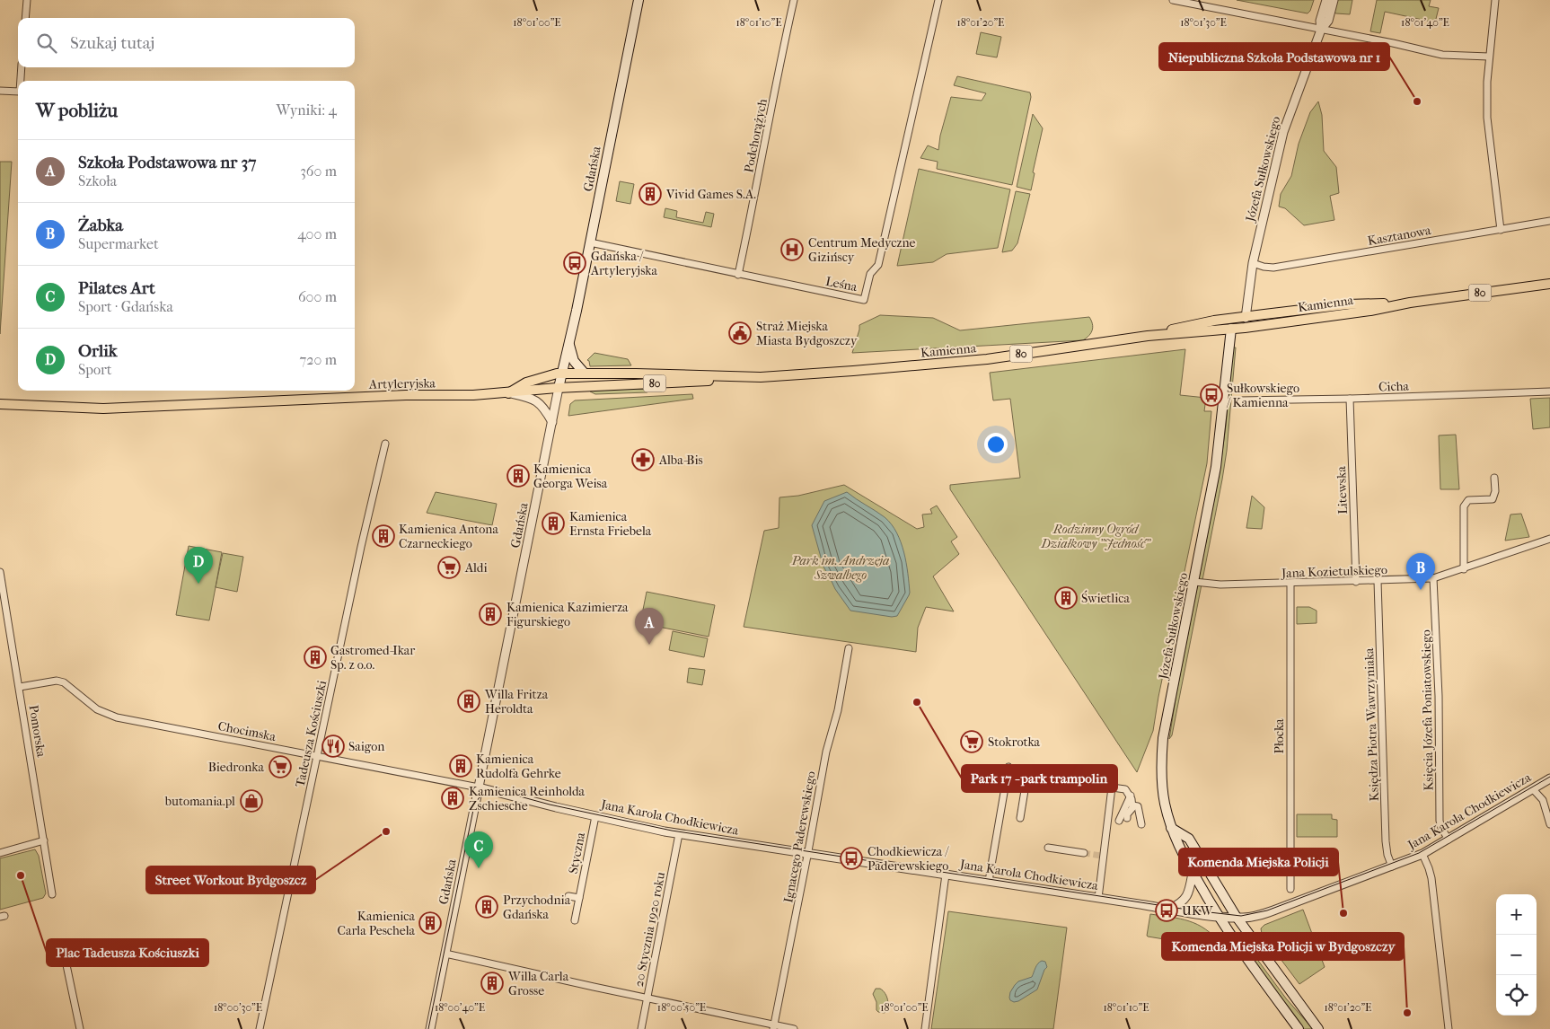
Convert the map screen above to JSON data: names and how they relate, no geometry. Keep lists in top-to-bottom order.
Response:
{
  "streets": {
    "main road": [
      "Gdańska",
      "Józefa Sułkowskiego",
      "80",
      "Kamienna",
      "Artyleryjska"
    ],
    "street": [
      "Podchorążych",
      "Kasztanowa",
      "Leśna",
      "Cicha",
      "Litewska",
      "Jana Kozietulskiego",
      "Księcia Józefa Poniatowskiego",
      "Księdza Piotra Wawrzyniaka",
      "Pomorska",
      "Chocimska",
      "Tadeusza Kościuszki",
      "Płocka",
      "Jana Karola Chodkiewicza",
      "Ignacego Paderewskiego",
      "Styczna",
      "20 Stycznia 1920 roku"
    ]
  },
  "crossings": [
    ["Podchorążych", "Leśna"],
    ["Gdańska", "Leśna"],
    ["Gdańska", "Kamienna"],
    ["Gdańska", "Artyleryjska"],
    ["Gdańska", "Chocimska"],
    ["Gdańska", "Jana Karola Chodkiewicza"],
    ["Józefa Sułkowskiego", "Kasztanowa"],
    ["Józefa Sułkowskiego", "80"],
    ["Józefa Sułkowskiego", "Kamienna"],
    ["Józefa Sułkowskiego", "Jana Kozietulskiego"],
    ["Józefa Sułkowskiego", "Jana Karola Chodkiewicza"],
    ["80", "Kamienna"],
    ["Kamienna", "Artyleryjska"],
    ["Cicha", "Litewska"],
    ["Litewska", "Jana Kozietulskiego"],
    ["Jana Kozietulskiego", "Księcia Józefa Poniatowskiego"],
    ["Jana Kozietulskiego", "Księdza Piotra Wawrzyniaka"],
    ["Jana Kozietulskiego", "Płocka"],
    ["Księcia Józefa Poniatowskiego", "Jana Karola Chodkiewicza"],
    ["Księdza Piotra Wawrzyniaka", "Jana Karola Chodkiewicza"],
    ["Pomorska", "Chocimska"],
    ["Chocimska", "Tadeusza Kościuszki"],
    ["Chocimska", "Jana Karola Chodkiewicza"],
    ["Jana Karola Chodkiewicza", "Ignacego Paderewskiego"],
    ["Jana Karola Chodkiewicza", "Styczna"],
    ["Jana Karola Chodkiewicza", "20 Stycznia 1920 roku"]
  ],
  "parks": ["Rodzinny Ogród Działkowy \"Jedność\"", "Park im. Andrzeja Szwalbego"],
  "places": {
    "other": [
      "Niepubliczna Szkoła Podstawowa nr 1",
      "Park 17 - park trampolin",
      "Street Workout Bydgoszcz",
      "Plac Tadeusza Kościuszki",
      "Komenda Miejska Policji",
      "Komenda Miejska Policji w Bydgoszczy"
    ],
    "building": [
      "Vivid Games S.A.",
      "Kamienica Georga Weisa",
      "Kamienica Ernsta Friebela",
      "Kamienica Antona Czarneckiego",
      "Świetlica",
      "Kamienica Kazimierza Figurskiego",
      "Gastromed-Ikar Sp. z o.o.",
      "Willa Fritza Heroldta",
      "Kamienica Rudolfa Gehrke",
      "Kamienica Reinholda Zschiesche",
      "Przychodnia Gdańska",
      "Kamienica Carla Peschela",
      "Willa Carla Grosse"
    ],
    "hospital": ["Centrum Medyczne Gizińscy"],
    "bus stop": [
      "Gdańska / Artyleryjska",
      "Sułkowskiego / Kamienna",
      "Chodkiewicza / Paderewskiego",
      "UKW"
    ],
    "public building": ["Straż Miejska Miasta Bydgoszczy"],
    "pharmacy": ["Alba-Bis"],
    "supermarket": ["Aldi", "Stokrotka", "Biedronka"],
    "restaurant": ["Saigon"],
    "shop": ["butomania.pl"]
  },
  "page": {
    "search": "Szukaj tutaj",
    "heading": ["W pobliżu", "Wyniki: 4"],
    "list": [
      {
        "mark": "A",
        "name": "Szkoła Podstawowa nr 37",
        "note": "Szkoła",
        "value": "360 m"
      },
      {
        "mark": "B",
        "name": "Żabka",
        "note": "Supermarket",
        "value": "400 m"
      },
      {
        "mark": "C",
        "name": "Pilates Art",
        "note": "Sport · Gdańska",
        "value": "600 m"
      },
      {
        "mark": "D",
        "name": "Orlik",
        "note": "Sport",
        "value": "720 m"
      }
    ],
    "pins": [
      "D",
      "B",
      "A",
      "C"
    ],
    "map_buttons": ["+", "−"]
  },
  "coordinates": [
    "18°01'20\"E",
    "18°01'00\"E",
    "18°01'10\"E",
    "18°01'30\"E",
    "18°01'40\"E",
    "18°00'30\"E",
    "18°00'40\"E",
    "18°00'50\"E"
  ]
}
